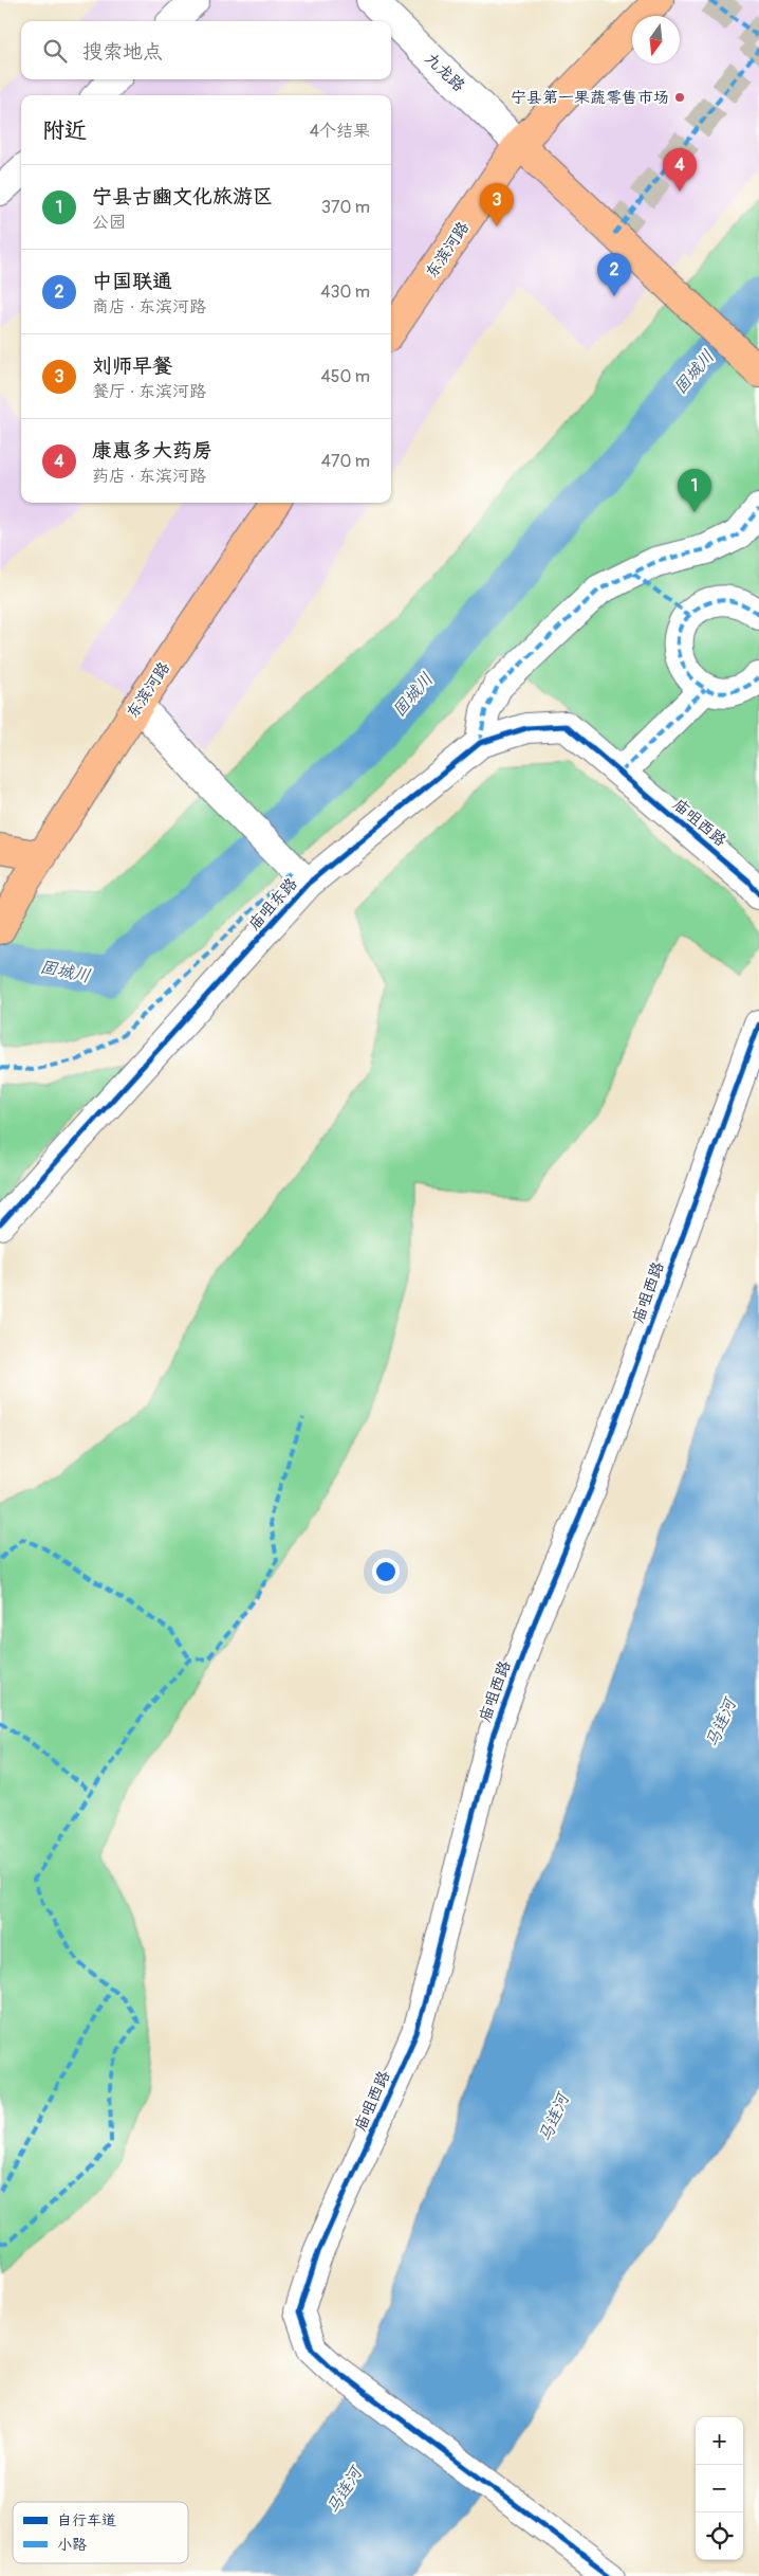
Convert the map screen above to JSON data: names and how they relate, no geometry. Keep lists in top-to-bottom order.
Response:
{
  "streets": {
    "main road": ["东滨河路"],
    "street": ["九龙路", "庙咀西路", "庙咀东路"]
  },
  "crossings": [
    ["九龙路", "东滨河路"],
    ["庙咀西路", "庙咀东路"]
  ],
  "water": ["固城川", "马连河"],
  "places": ["宁县第一果蔬零售市场"],
  "legend": ["自行车道", "小路"],
  "north": "bottom",
  "page": {
    "search": "搜索地点",
    "heading": ["附近", "4个结果"],
    "pins": [
      "4",
      "3",
      "2",
      "1"
    ],
    "list": [
      {
        "mark": "1",
        "name": "宁县古豳文化旅游区",
        "note": "公园",
        "value": "370 m"
      },
      {
        "mark": "2",
        "name": "中国联通",
        "note": "商店 · 东滨河路",
        "value": "430 m"
      },
      {
        "mark": "3",
        "name": "刘师早餐",
        "note": "餐厅 · 东滨河路",
        "value": "450 m"
      },
      {
        "mark": "4",
        "name": "康惠多大药房",
        "note": "药店 · 东滨河路",
        "value": "470 m"
      }
    ],
    "map_buttons": ["+", "−"]
  }
}
